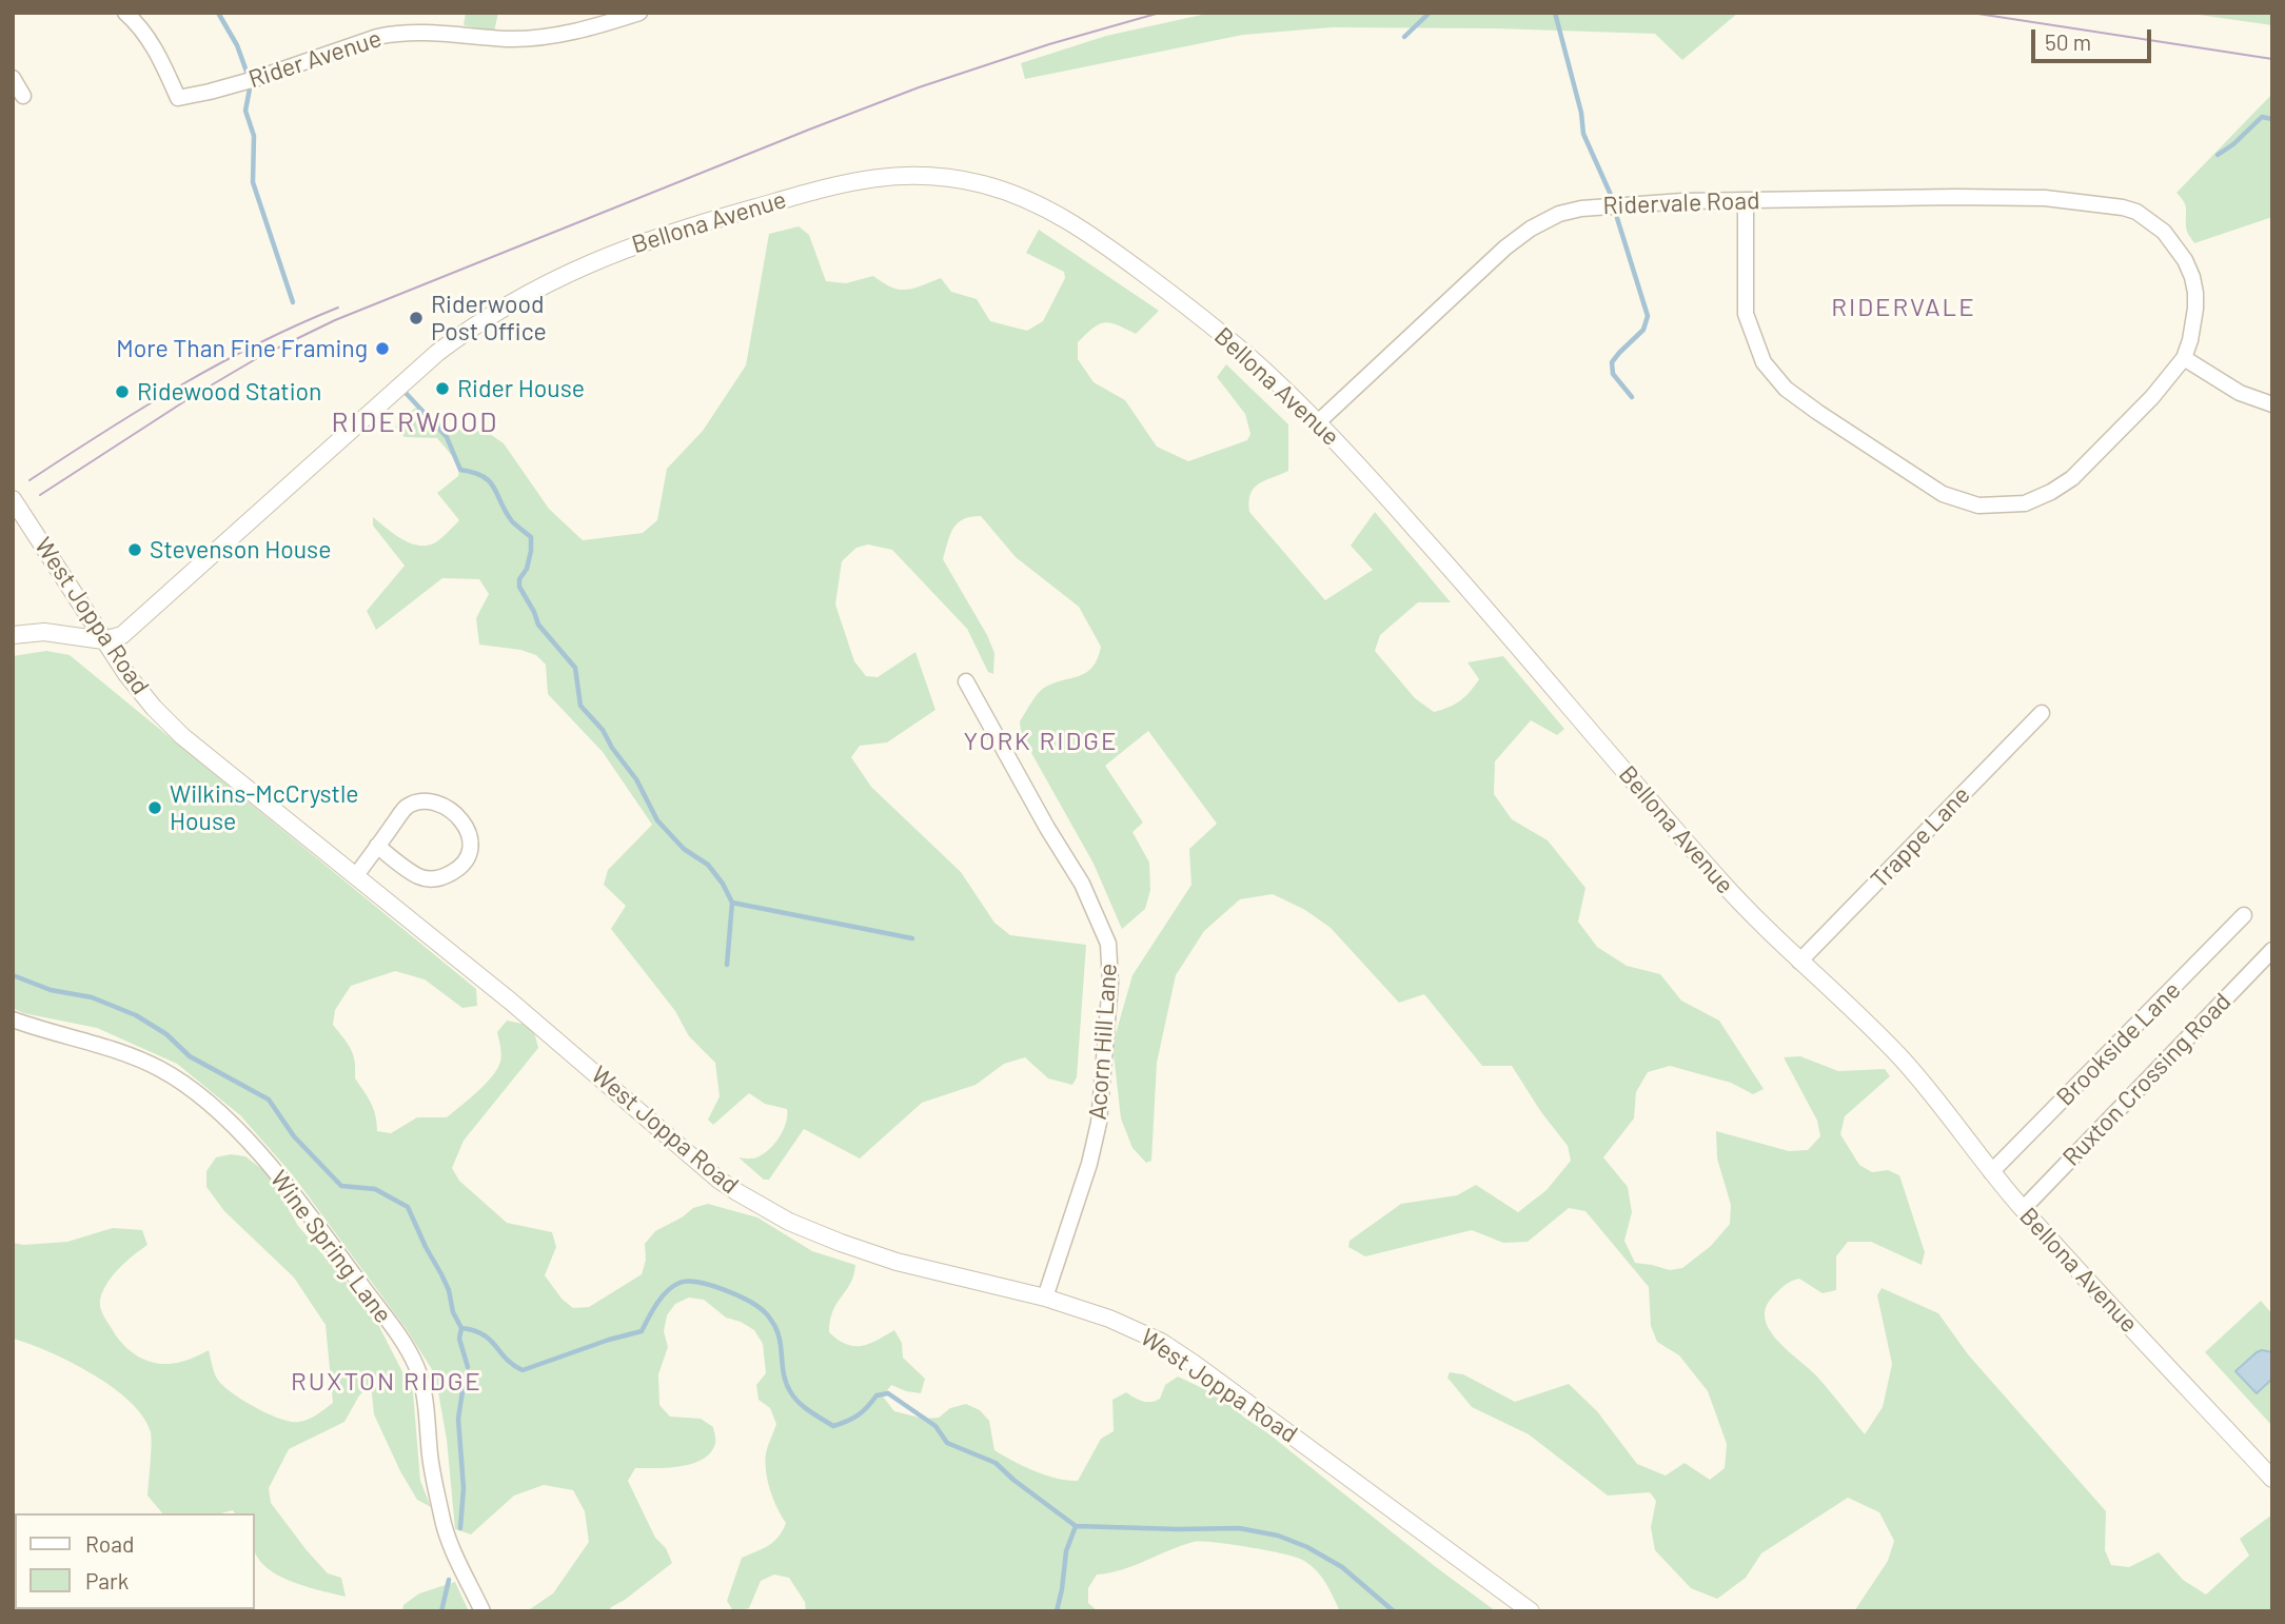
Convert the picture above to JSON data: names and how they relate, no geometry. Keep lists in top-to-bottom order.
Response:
{
  "streets": {
    "street": [
      "Rider Avenue",
      "Ridervale Road",
      "Bellona Avenue",
      "West Joppa Road",
      "Trappe Lane",
      "Acorn Hill Lane",
      "Brookside Lane",
      "Ruxton Crossing Road",
      "Wine Spring Lane"
    ]
  },
  "crossings": [
    ["Ridervale Road", "Bellona Avenue"],
    ["Bellona Avenue", "West Joppa Road"],
    ["Bellona Avenue", "Trappe Lane"],
    ["Bellona Avenue", "Brookside Lane"],
    ["Bellona Avenue", "Ruxton Crossing Road"],
    ["West Joppa Road", "Acorn Hill Lane"]
  ],
  "districts": [
    "RIDERVALE",
    "RIDERWOOD",
    "YORK RIDGE",
    "RUXTON RIDGE"
  ],
  "places": [
    "Riderwood Post Office",
    "More Than Fine Framing",
    "Rider House",
    "Ridewood Station",
    "Stevenson House",
    "Wilkins-McCrystle House"
  ],
  "legend": ["Road", "Park"],
  "scale_bar": "50 m"
}
